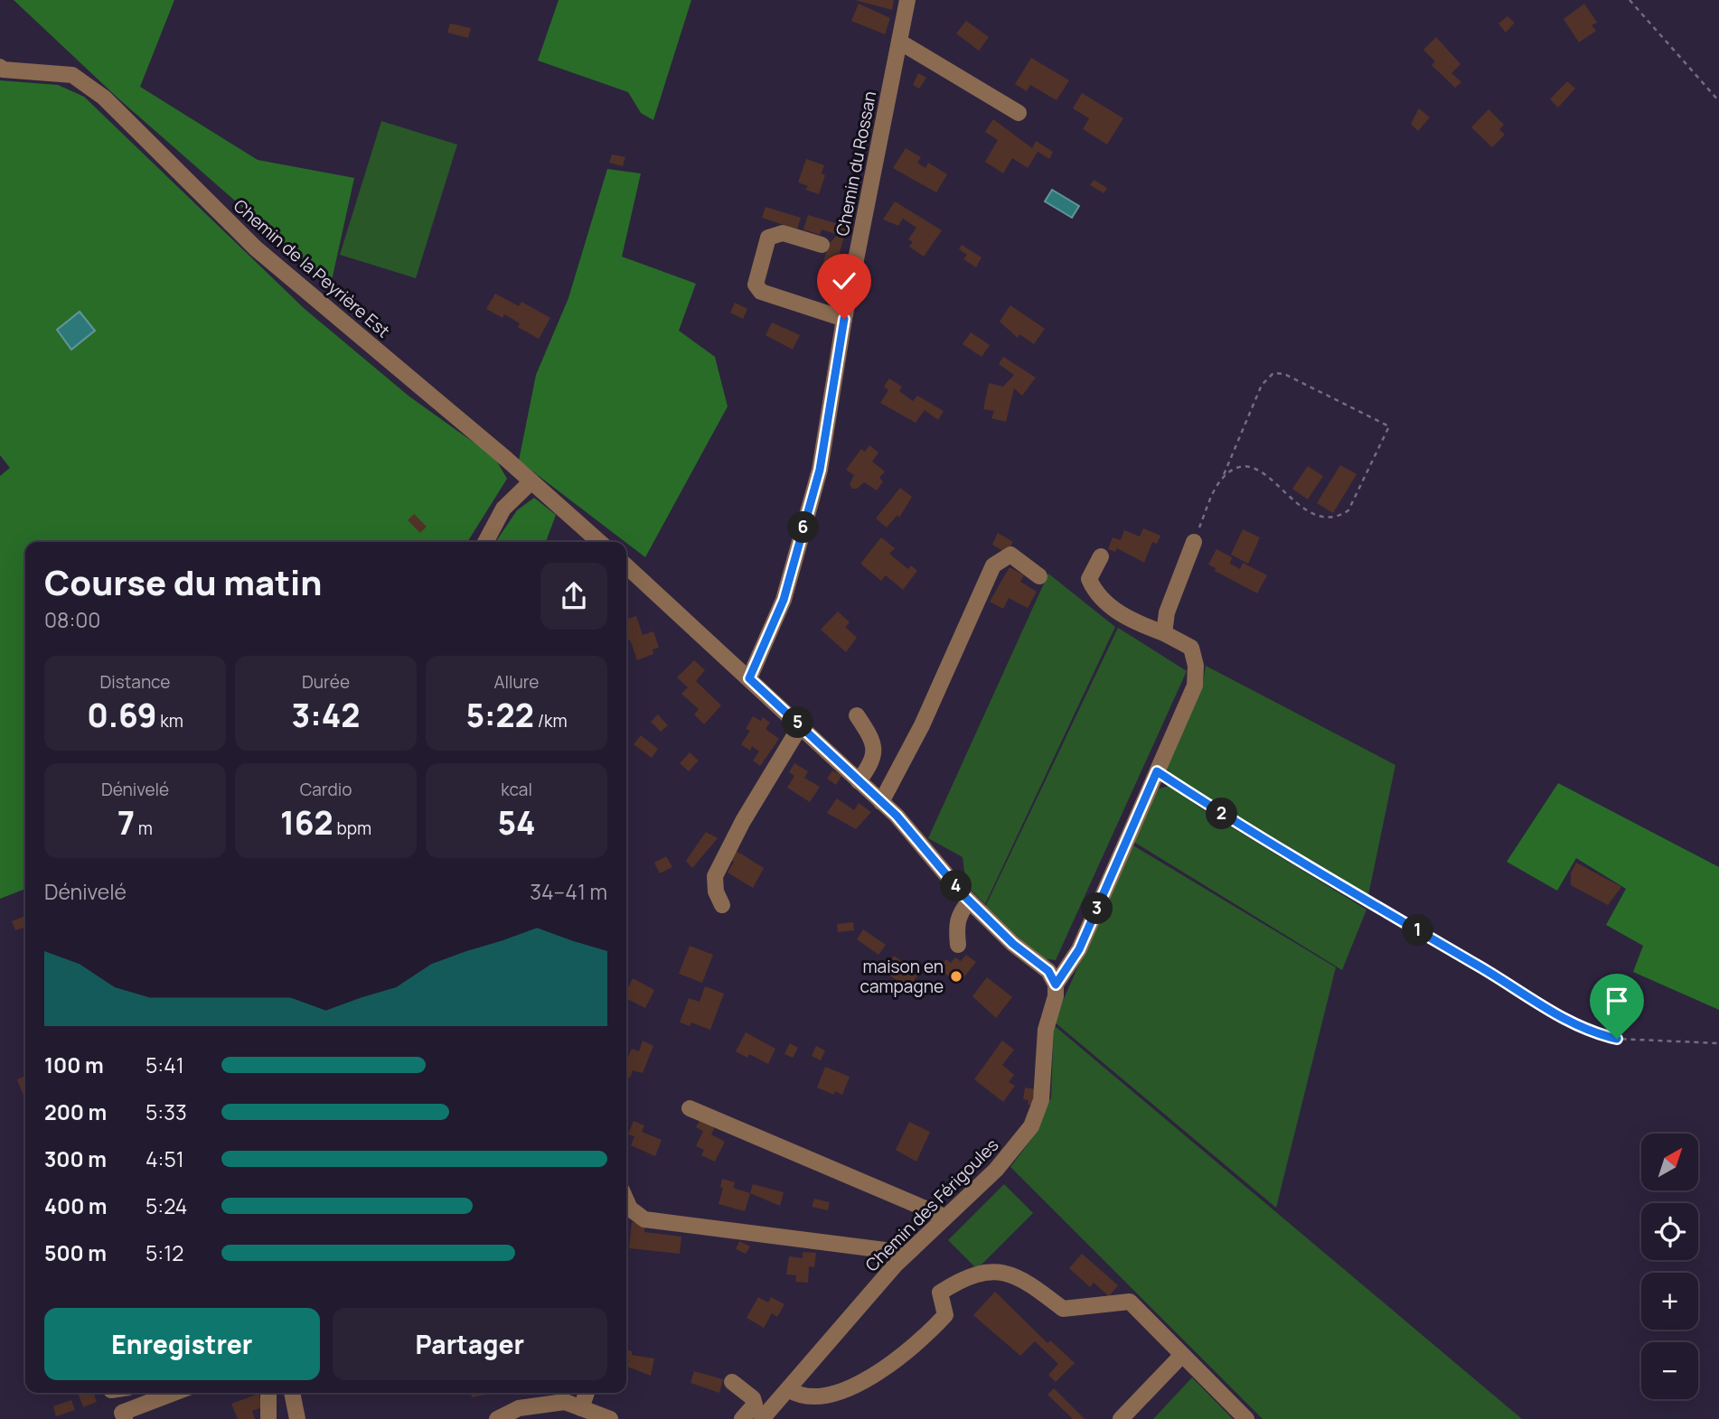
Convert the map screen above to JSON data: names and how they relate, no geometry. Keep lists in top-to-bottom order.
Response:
{
  "streets": {
    "street": ["Chemin du Rossan", "Chemin de la Peyrière Est", "Chemin des Férigoules"]
  },
  "places": ["maison en campagne"],
  "north": "top right",
  "page": {
    "pins": [
      "6",
      "5",
      "2",
      "4",
      "3",
      "1"
    ],
    "heading": ["Course du matin", "08:00"],
    "stats": [
      ["Distance", "0.69 km"],
      ["Durée", "3:42"],
      ["Allure", "5:22 /km"],
      ["Dénivelé", "7 m"],
      ["Cardio", "162 bpm"],
      ["kcal", "54"]
    ],
    "chart": ["Dénivelé", "34–41 m"],
    "list": [
      {
        "name": "100 m",
        "note": "5:41"
      },
      {
        "name": "200 m",
        "note": "5:33"
      },
      {
        "name": "300 m",
        "note": "4:51"
      },
      {
        "name": "400 m",
        "note": "5:24"
      },
      {
        "name": "500 m",
        "note": "5:12"
      }
    ],
    "map_buttons": ["+", "−"],
    "buttons": ["Enregistrer", "Partager"]
  }
}
